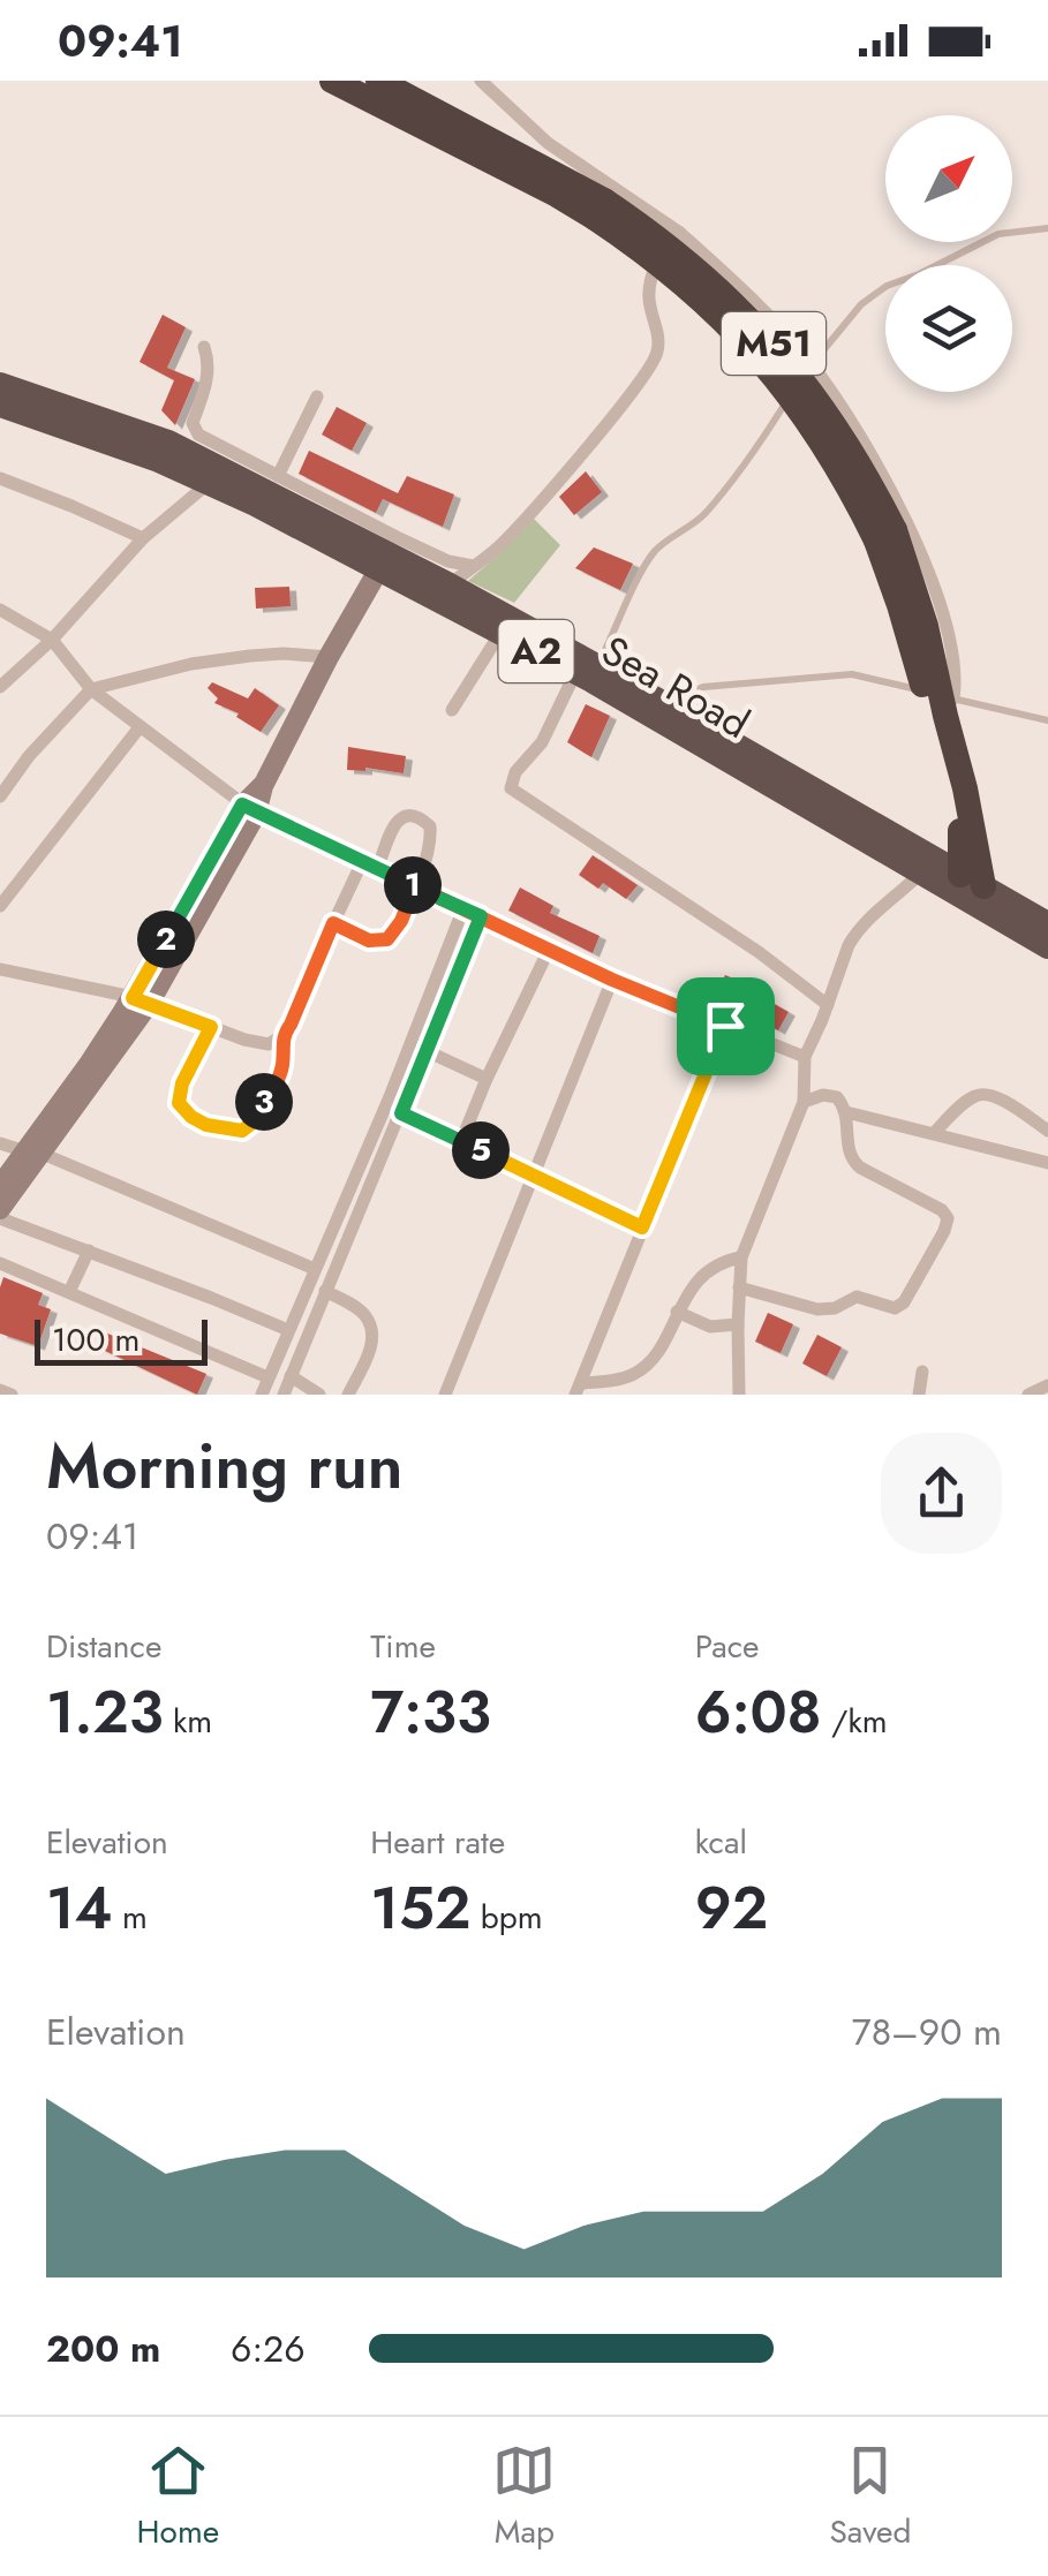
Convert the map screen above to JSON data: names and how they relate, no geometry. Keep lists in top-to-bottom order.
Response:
{
  "streets": {
    "highway": ["M51", "A2", "Sea Road"]
  },
  "crossings": [
    ["M51", "Sea Road"]
  ],
  "scale_bar": "100 m",
  "north": "top right",
  "page": {
    "status": "09:41",
    "pins": [
      "1",
      "2",
      "3",
      "5"
    ],
    "scale": "100 m",
    "heading": ["Morning run", "09:41"],
    "stats": [
      ["Distance", "1.23 km"],
      ["Time", "7:33"],
      ["Pace", "6:08 /km"],
      ["Elevation", "14 m"],
      ["Heart rate", "152 bpm"],
      ["kcal", "92"]
    ],
    "chart": ["Elevation", "78–90 m"],
    "list": [
      {
        "name": "200 m",
        "note": "6:26"
      }
    ],
    "tabs": ["Home", "Map", "Saved"]
  }
}
